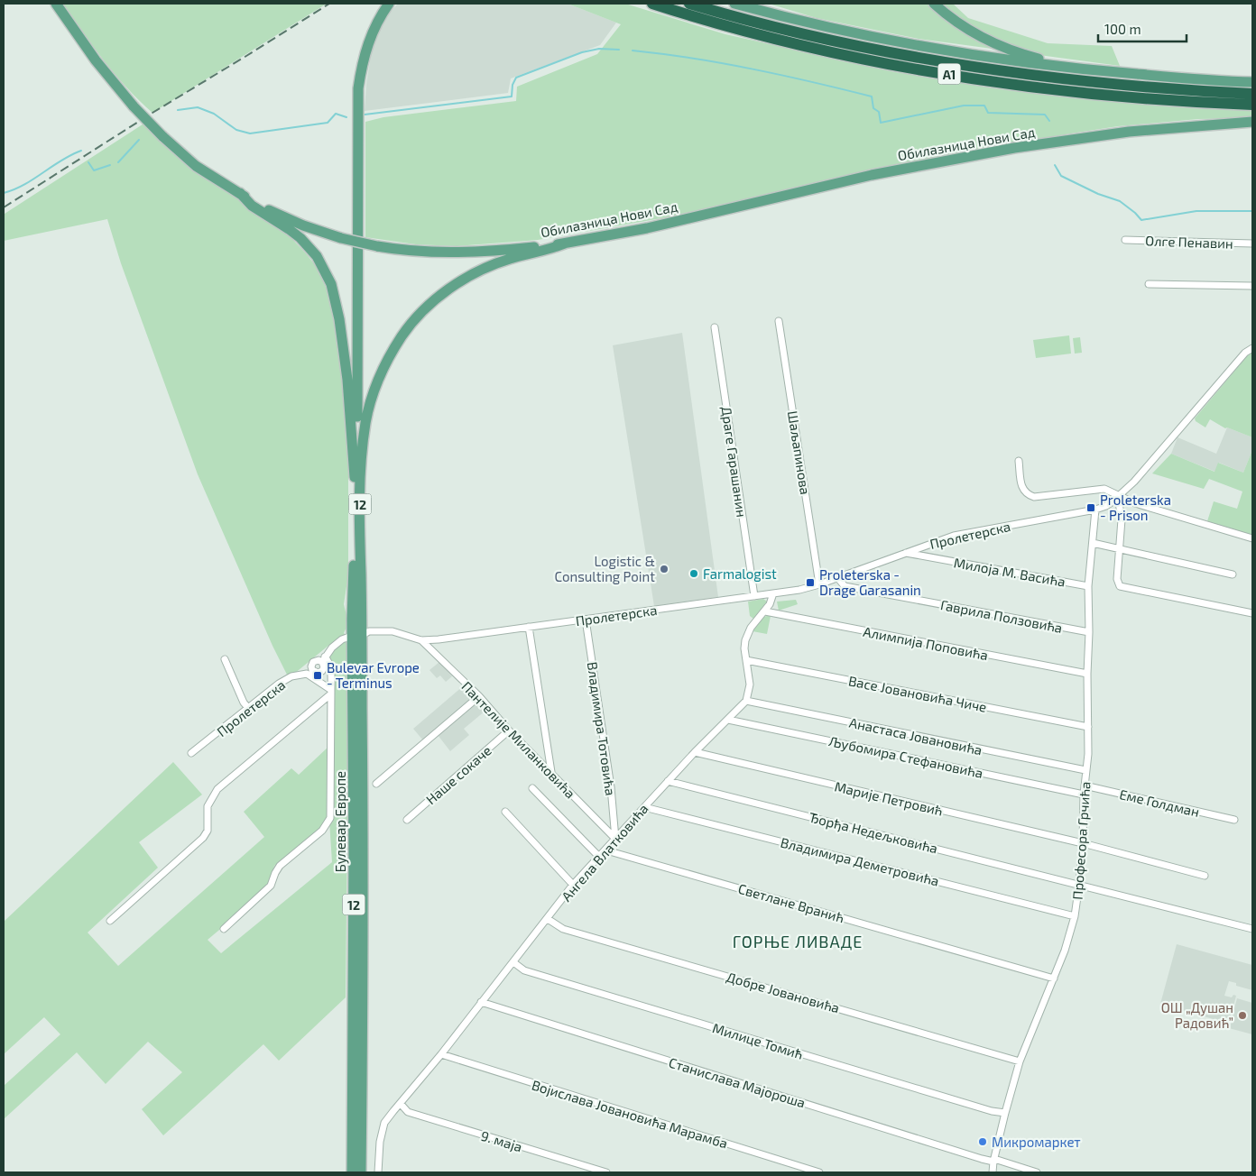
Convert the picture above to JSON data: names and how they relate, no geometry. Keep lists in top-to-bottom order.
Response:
{
  "streets": {
    "highway": ["A1"],
    "main road": ["Обилазница Нови Сад", "12", "Булевар Европе"],
    "street": [
      "Олге Пенавин",
      "Шаљапинова",
      "Драге Гарашанин",
      "Пролетерска",
      "Милоја М. Васића",
      "Гаврила Ползовића",
      "Алимпија Поповића",
      "Васе Јовановића Чиче",
      "Владимира Тотовића",
      "Анастаса Јовановића",
      "Пантелије Миланковића",
      "Љубомира Стефановића",
      "Наше сокаче",
      "Марије Петровић",
      "Еме Голдман",
      "Ђорђа Недељковића",
      "Професора Грчића",
      "Ангела Влатковића",
      "Владимира Деметровића",
      "Светлане Вранић",
      "Добре Јовановића",
      "Милице Томић",
      "Станислава Мајороша",
      "Војислава Јовановића Марамба",
      "9. маја"
    ]
  },
  "crossings": [
    ["Шаљапинова", "Пролетерска"],
    ["Драге Гарашанин", "Пролетерска"],
    ["Пролетерска", "Милоја М. Васића"],
    ["Пролетерска", "Гаврила Ползовића"],
    ["Пролетерска", "Владимира Тотовића"],
    ["Пролетерска", "Пантелије Миланковића"],
    ["Пролетерска", "Булевар Европе"],
    ["Пролетерска", "Професора Грчића"],
    ["Милоја М. Васића", "Професора Грчића"],
    ["Гаврила Ползовића", "Професора Грчића"],
    ["Алимпија Поповића", "Професора Грчића"],
    ["Васе Јовановића Чиче", "Професора Грчића"],
    ["Владимира Тотовића", "Пантелије Миланковића"],
    ["Владимира Тотовића", "Ангела Влатковића"],
    ["Анастаса Јовановића", "Професора Грчића"],
    ["Анастаса Јовановића", "Ангела Влатковића"],
    ["Пантелије Миланковића", "Наше сокаче"],
    ["Пантелије Миланковића", "Ангела Влатковића"],
    ["Љубомира Стефановића", "Професора Грчића"],
    ["Љубомира Стефановића", "Ангела Влатковића"],
    ["Марије Петровић", "Професора Грчића"],
    ["Марије Петровић", "Ангела Влатковића"],
    ["Еме Голдман", "Професора Грчића"],
    ["Ђорђа Недељковића", "Професора Грчића"],
    ["Ђорђа Недељковића", "Ангела Влатковића"],
    ["Професора Грчића", "Владимира Деметровића"],
    ["Професора Грчића", "Светлане Вранић"],
    ["Професора Грчића", "Добре Јовановића"],
    ["Професора Грчића", "Милице Томић"],
    ["Професора Грчића", "Станислава Мајороша"],
    ["Ангела Влатковића", "Владимира Деметровића"],
    ["Ангела Влатковића", "Светлане Вранић"],
    ["Ангела Влатковића", "Добре Јовановића"],
    ["Ангела Влатковића", "Милице Томић"],
    ["Ангела Влатковића", "Станислава Мајороша"],
    ["Ангела Влатковића", "Војислава Јовановића Марамба"],
    ["Ангела Влатковића", "9. маја"]
  ],
  "districts": ["ГОРЊЕ ЛИВАДЕ"],
  "places": {
    "transit": ["Proleterska - Prison", "Proleterska - Drage Garasanin", "Bulevar Evrope - Terminus"],
    "other": [
      "Logistic & Consulting Point",
      "Farmalogist",
      "ОШ „Душан Радовић”",
      "Микромаркет"
    ]
  },
  "scale_bar": "100 m"
}
